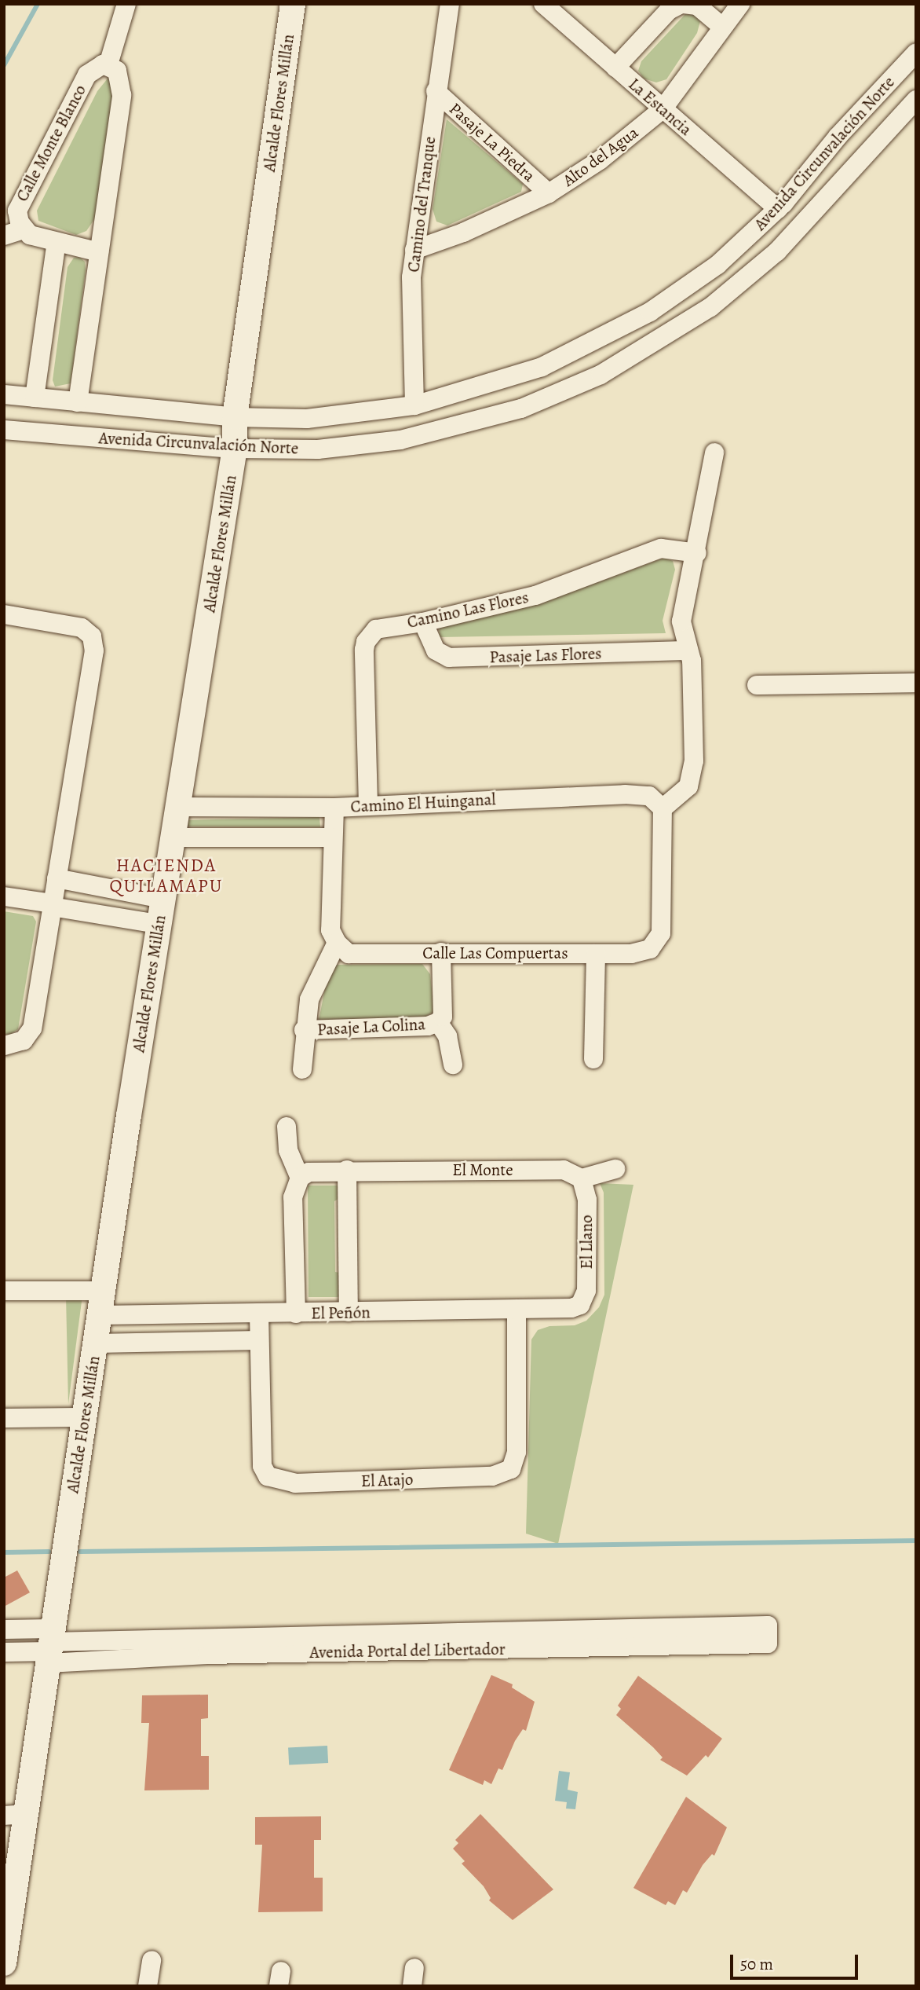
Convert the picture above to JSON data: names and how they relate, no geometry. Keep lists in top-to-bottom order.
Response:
{
  "streets": {
    "street": [
      "Alcalde Flores Millán",
      "La Estancia",
      "Pasaje La Piedra",
      "Calle Monte Blanco",
      "Avenida Circunvalación Norte",
      "Alto del Agua",
      "Camino del Tranque",
      "Camino Las Flores",
      "Pasaje Las Flores",
      "Camino El Huinganal",
      "Calle Las Compuertas",
      "Pasaje La Colina",
      "El Monte",
      "El Llano",
      "El Peñón",
      "El Atajo",
      "Avenida Portal del Libertador"
    ]
  },
  "crossings": [
    ["Alcalde Flores Millán", "Avenida Circunvalación Norte"],
    ["Alcalde Flores Millán", "Camino El Huinganal"],
    ["Alcalde Flores Millán", "El Peñón"],
    ["Alcalde Flores Millán", "Avenida Portal del Libertador"],
    ["La Estancia", "Avenida Circunvalación Norte"],
    ["La Estancia", "Alto del Agua"],
    ["Pasaje La Piedra", "Alto del Agua"],
    ["Pasaje La Piedra", "Camino del Tranque"],
    ["Avenida Circunvalación Norte", "Camino del Tranque"],
    ["Alto del Agua", "Camino del Tranque"],
    ["Camino Las Flores", "Pasaje Las Flores"],
    ["Camino Las Flores", "Camino El Huinganal"],
    ["Camino El Huinganal", "Calle Las Compuertas"],
    ["Calle Las Compuertas", "Pasaje La Colina"],
    ["El Monte", "El Llano"],
    ["El Llano", "El Peñón"],
    ["El Peñón", "El Atajo"]
  ],
  "districts": ["HACIENDA QUILAMAPU"],
  "scale_bar": "50 m"
}
